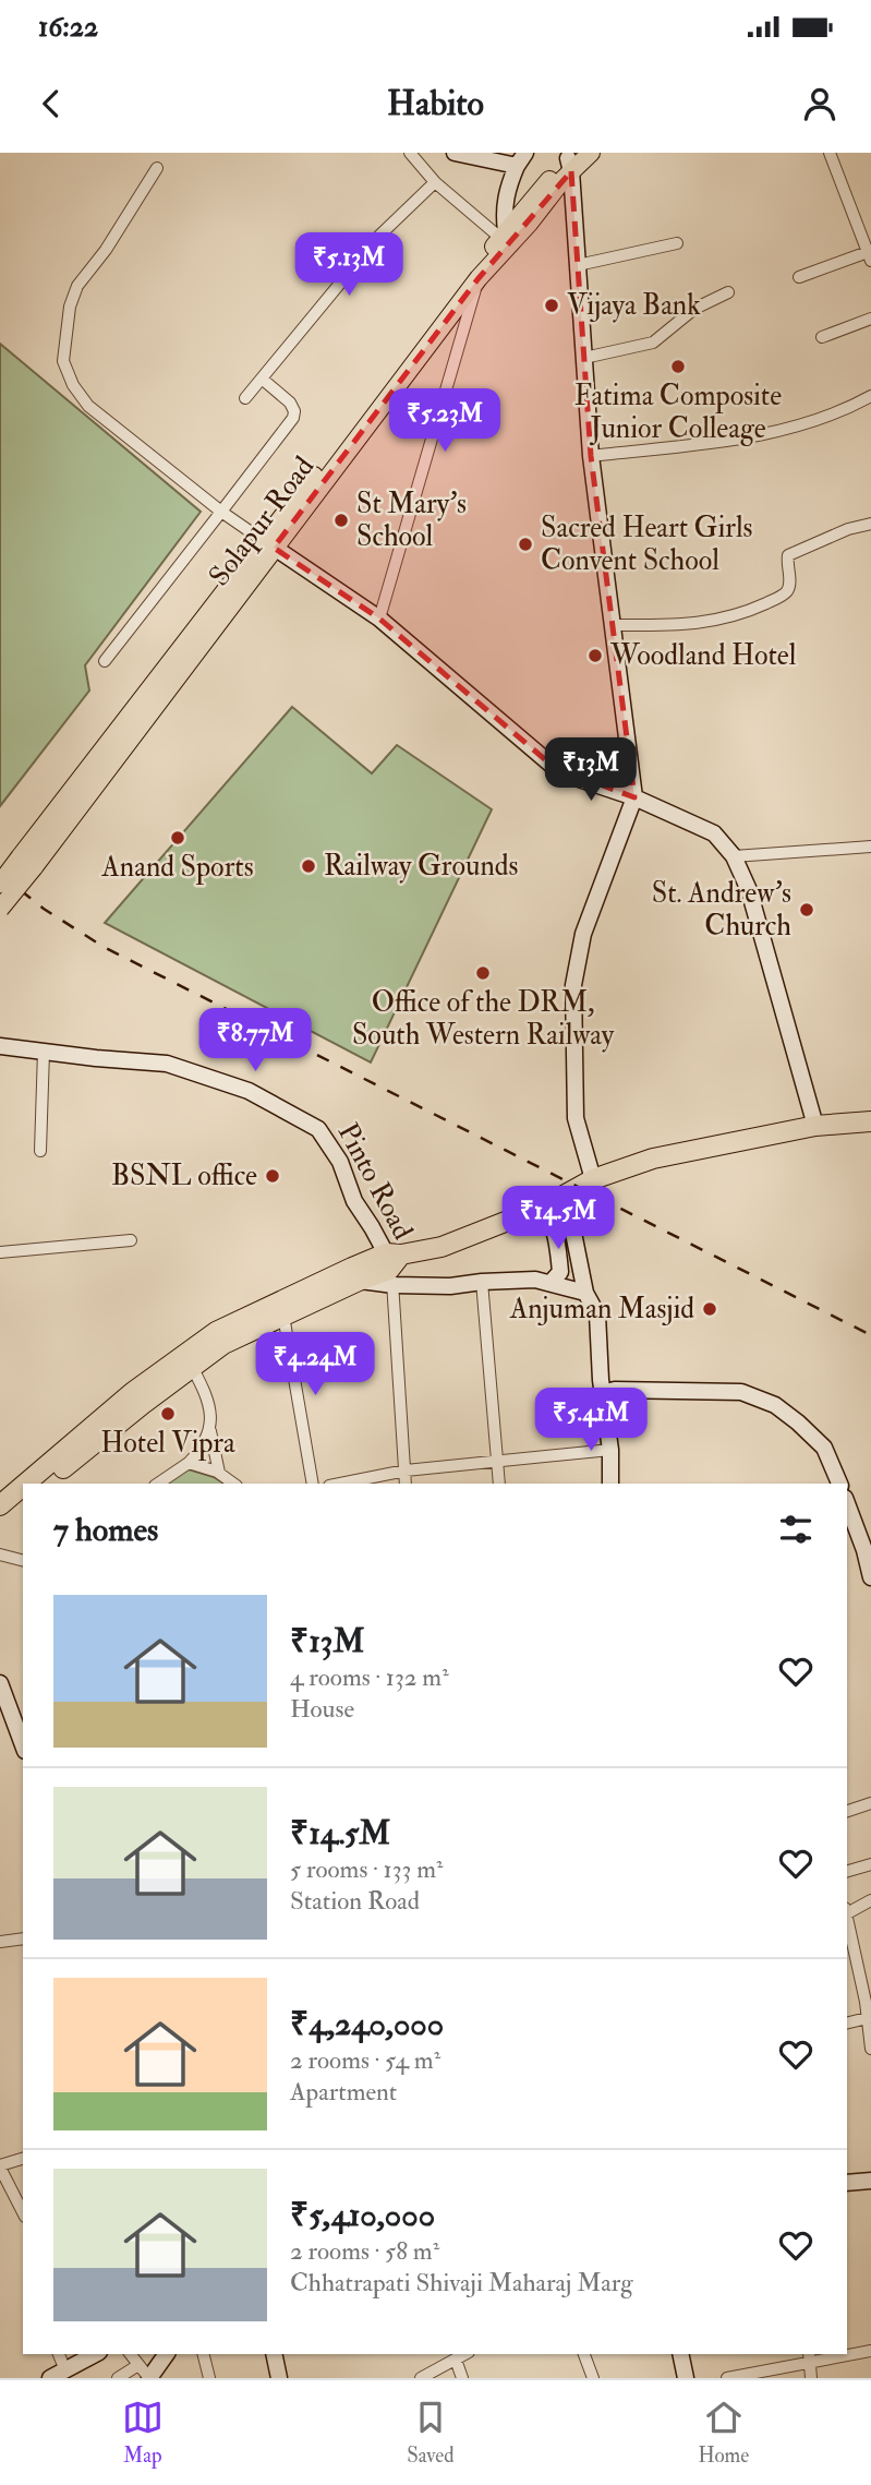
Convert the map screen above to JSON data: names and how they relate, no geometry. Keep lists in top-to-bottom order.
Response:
{
  "streets": {
    "main road": ["Solapur Road"],
    "street": ["Pinto Road"]
  },
  "places": [
    "Vijaya Bank",
    "Fatima Composite Junior Colleage",
    "St Mary's School",
    "Sacred Heart Girls Convent School",
    "Woodland Hotel",
    "Anand Sports",
    "Railway Grounds",
    "St. Andrew's Church",
    "Office of the DRM, South Western Railway",
    "BSNL office",
    "Anjuman Masjid",
    "Hotel Vipra"
  ],
  "page": {
    "status": "16:22",
    "header": "Habito",
    "price": [
      "₹5.13M",
      "₹5.23M",
      "₹13M",
      "₹8.77M",
      "₹14.5M",
      "₹4.24M",
      "₹5.41M"
    ],
    "heading": "7 homes",
    "list": [
      {
        "name": "₹13M",
        "note": "4 rooms · 132 m² · House"
      },
      {
        "name": "₹14.5M",
        "note": "5 rooms · 133 m² · Station Road"
      },
      {
        "name": "₹4,240,000",
        "note": "2 rooms · 54 m² · Apartment"
      },
      {
        "name": "₹5,410,000",
        "note": "2 rooms · 58 m² · Chhatrapati Shivaji Maharaj Marg"
      }
    ],
    "tabs": ["Map", "Saved", "Home"]
  }
}
